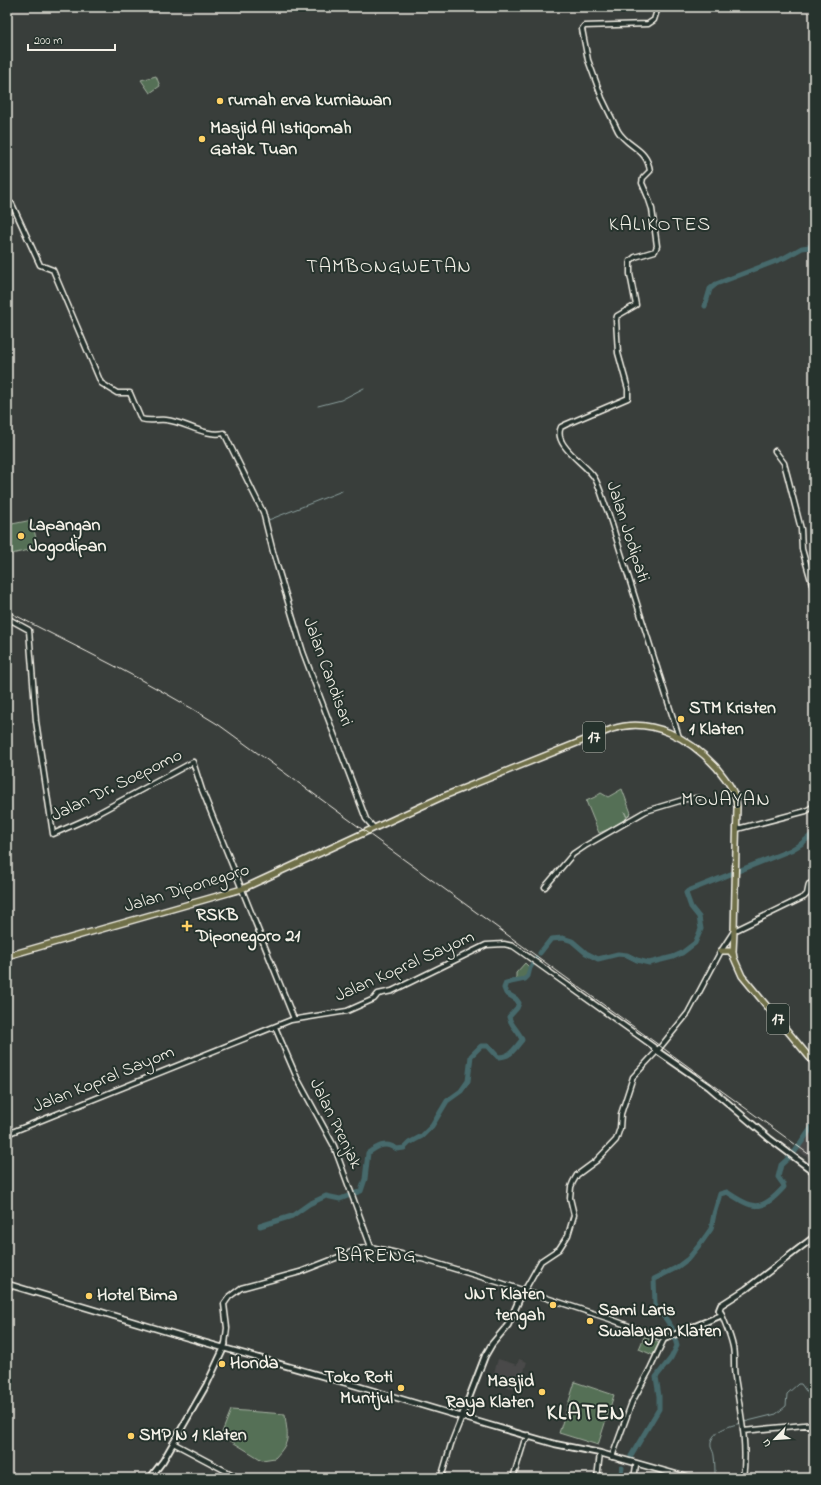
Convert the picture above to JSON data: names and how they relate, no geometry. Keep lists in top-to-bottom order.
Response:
{
  "streets": {
    "highway": ["17", "Jalan Diponegoro"],
    "street": [
      "Jalan Jodipati",
      "Jalan Candisari",
      "Jalan Dr. Soepomo",
      "Jalan Kopral Sayom",
      "Jalan Prenjak"
    ]
  },
  "crossings": [
    ["Jalan Jodipati", "17"],
    ["Jalan Candisari", "17"],
    ["Jalan Candisari", "Jalan Diponegoro"],
    ["17", "Jalan Diponegoro"],
    ["Jalan Dr. Soepomo", "Jalan Diponegoro"],
    ["Jalan Kopral Sayom", "Jalan Prenjak"]
  ],
  "districts": [
    "KALIKOTES",
    "TAMBONGWETAN",
    "MOJAYAN",
    "BARENG",
    "KLATEN"
  ],
  "places": {
    "other": [
      "rumah erva kurniawan",
      "Masjid Al Istiqomah Gatak Tuan",
      "Lapangan Jogodipan",
      "STM Kristen 1 Klaten",
      "Hotel Bima",
      "JNT Klaten tengah",
      "Sami Laris Swalayan Klaten",
      "Honda",
      "Toko Roti Muntjul",
      "Masjid Raya Klaten",
      "SMP N 1 Klaten"
    ],
    "health": ["RSKB Diponegoro 21"]
  },
  "scale_bar": "200 m",
  "north": "bottom left"
}
